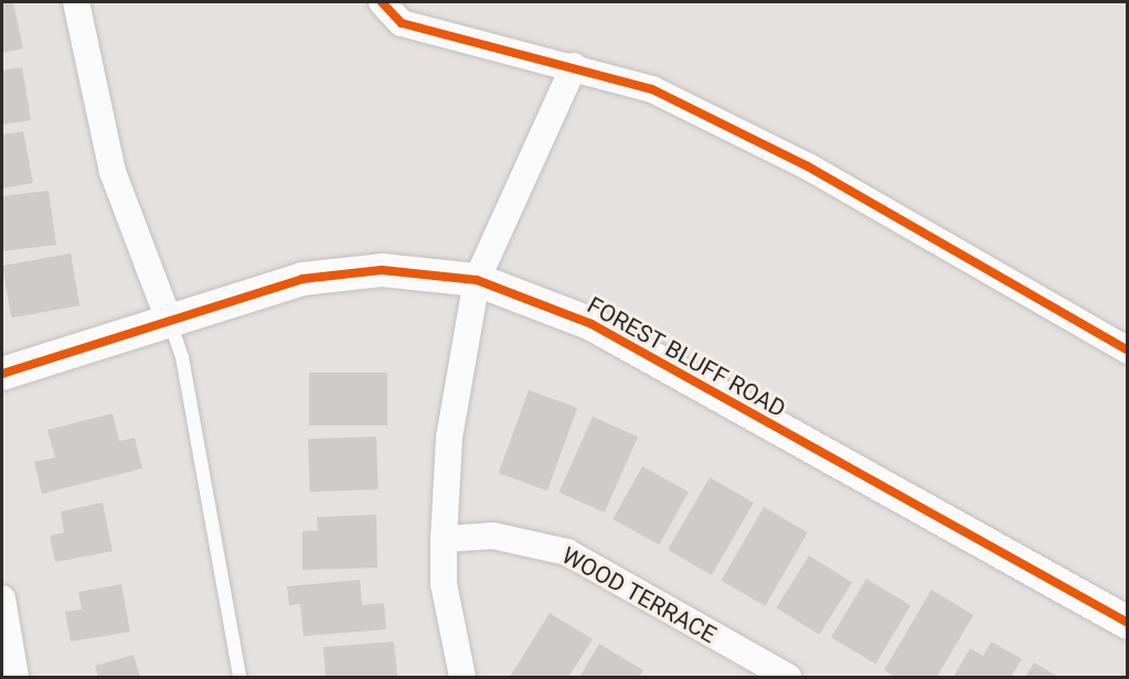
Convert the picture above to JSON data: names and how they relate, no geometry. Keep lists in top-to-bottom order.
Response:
{
  "streets": {
    "street": ["FOREST BLUFF ROAD", "WOOD TERRACE"]
  }
}
